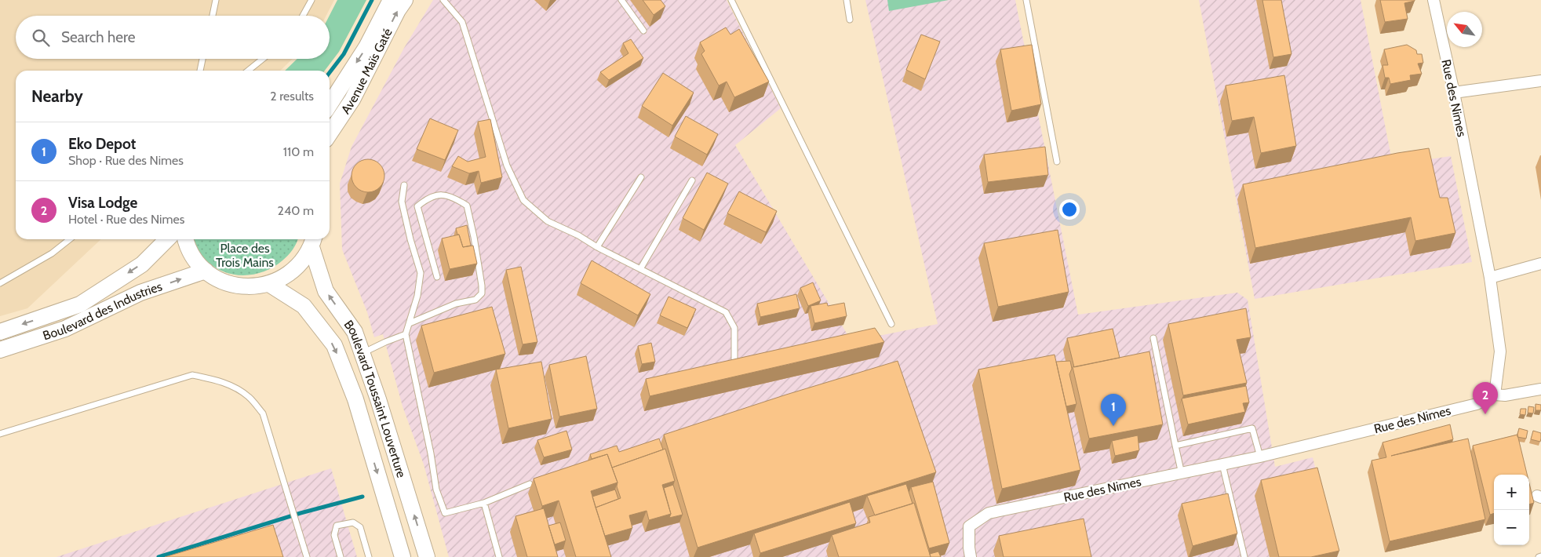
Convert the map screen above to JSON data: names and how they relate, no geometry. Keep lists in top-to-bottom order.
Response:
{
  "streets": {
    "main road": ["Avenue Maïs Gaté", "Boulevard des Industries", "Boulevard Toussaint Louverture"],
    "street": ["Rue des Nimes"]
  },
  "parks": ["Place des Trois Mains"],
  "north": "top left",
  "page": {
    "search": "Search here",
    "heading": ["Nearby", "2 results"],
    "list": [
      {
        "mark": "1",
        "name": "Eko Depot",
        "note": "Shop · Rue des Nimes",
        "value": "110 m"
      },
      {
        "mark": "2",
        "name": "Visa Lodge",
        "note": "Hotel · Rue des Nimes",
        "value": "240 m"
      }
    ],
    "pins": ["2", "1"],
    "map_buttons": ["+", "−"]
  }
}
